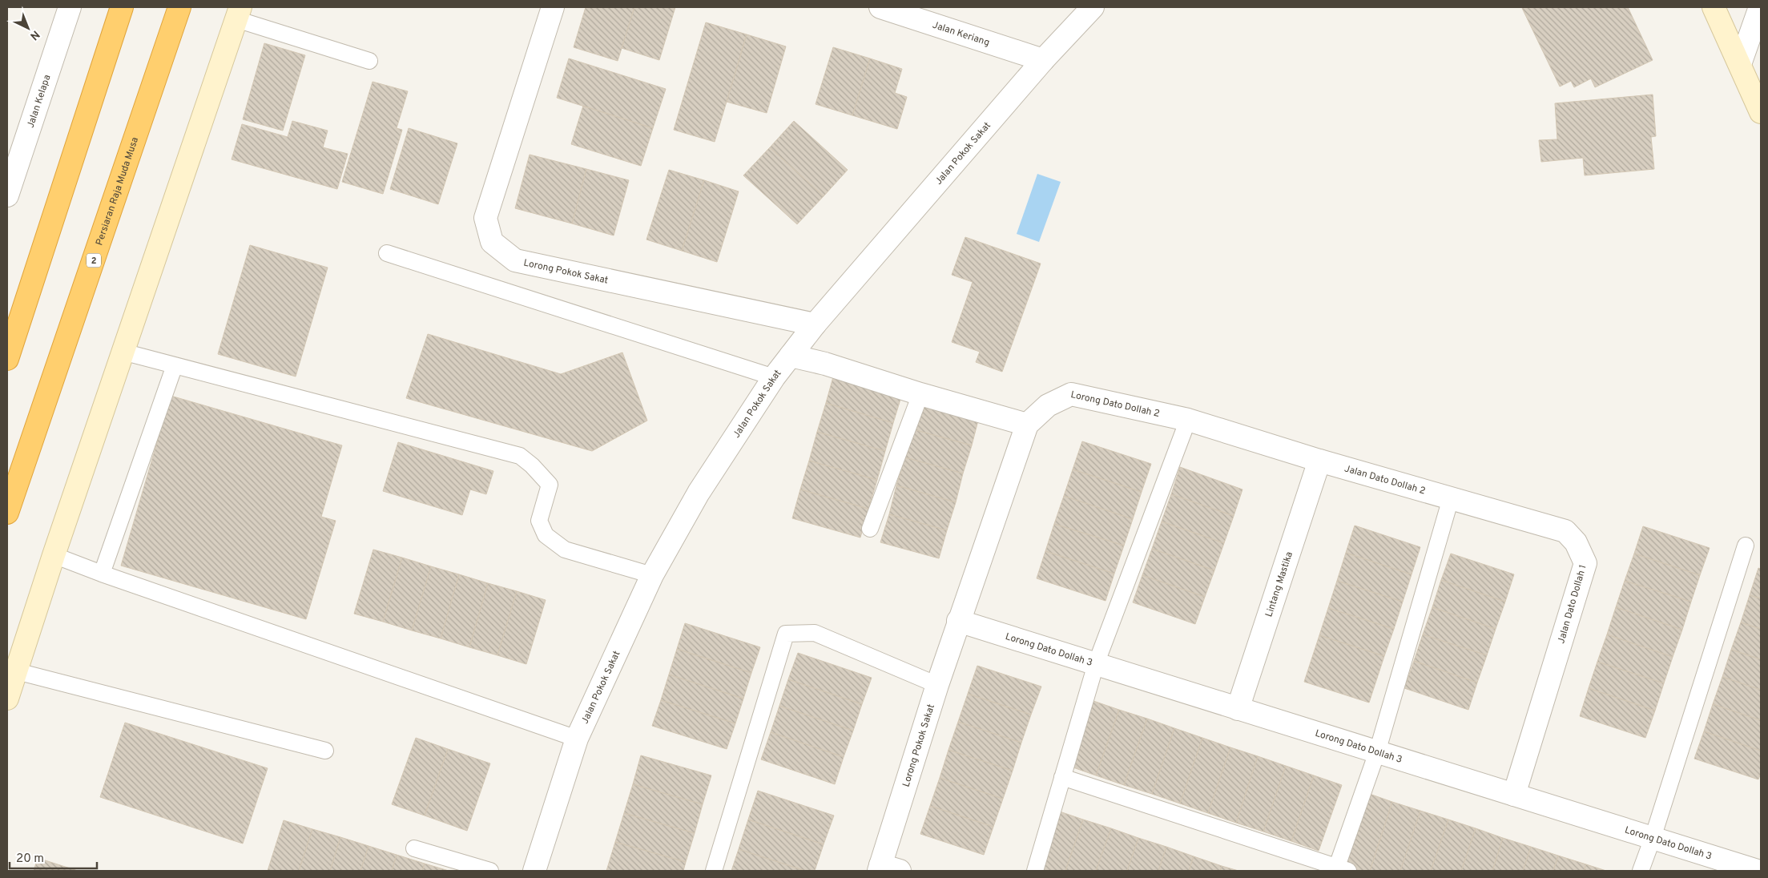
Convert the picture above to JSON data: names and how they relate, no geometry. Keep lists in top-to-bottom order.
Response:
{
  "streets": {
    "highway": ["Persiaran Raja Muda Musa", "2"],
    "street": [
      "Jalan Keriang",
      "Jalan Kelapa",
      "Jalan Pokok Sakat",
      "Lorong Pokok Sakat",
      "Lorong Dato Dollah 2",
      "Jalan Dato Dollah 2",
      "Lintang Mastika",
      "Jalan Dato Dollah 1",
      "Lorong Dato Dollah 3"
    ]
  },
  "crossings": [
    ["Jalan Keriang", "Jalan Pokok Sakat"],
    ["Jalan Pokok Sakat", "Lorong Pokok Sakat"],
    ["Lorong Pokok Sakat", "Lorong Dato Dollah 2"],
    ["Lorong Pokok Sakat", "Lorong Dato Dollah 3"],
    ["Lorong Dato Dollah 2", "Jalan Dato Dollah 2"],
    ["Lorong Dato Dollah 2", "Lintang Mastika"],
    ["Lorong Dato Dollah 2", "Lorong Dato Dollah 3"],
    ["Jalan Dato Dollah 2", "Lintang Mastika"],
    ["Jalan Dato Dollah 2", "Jalan Dato Dollah 1"],
    ["Lintang Mastika", "Lorong Dato Dollah 3"],
    ["Jalan Dato Dollah 1", "Lorong Dato Dollah 3"]
  ],
  "scale_bar": "20 m",
  "north": "bottom right"
}
